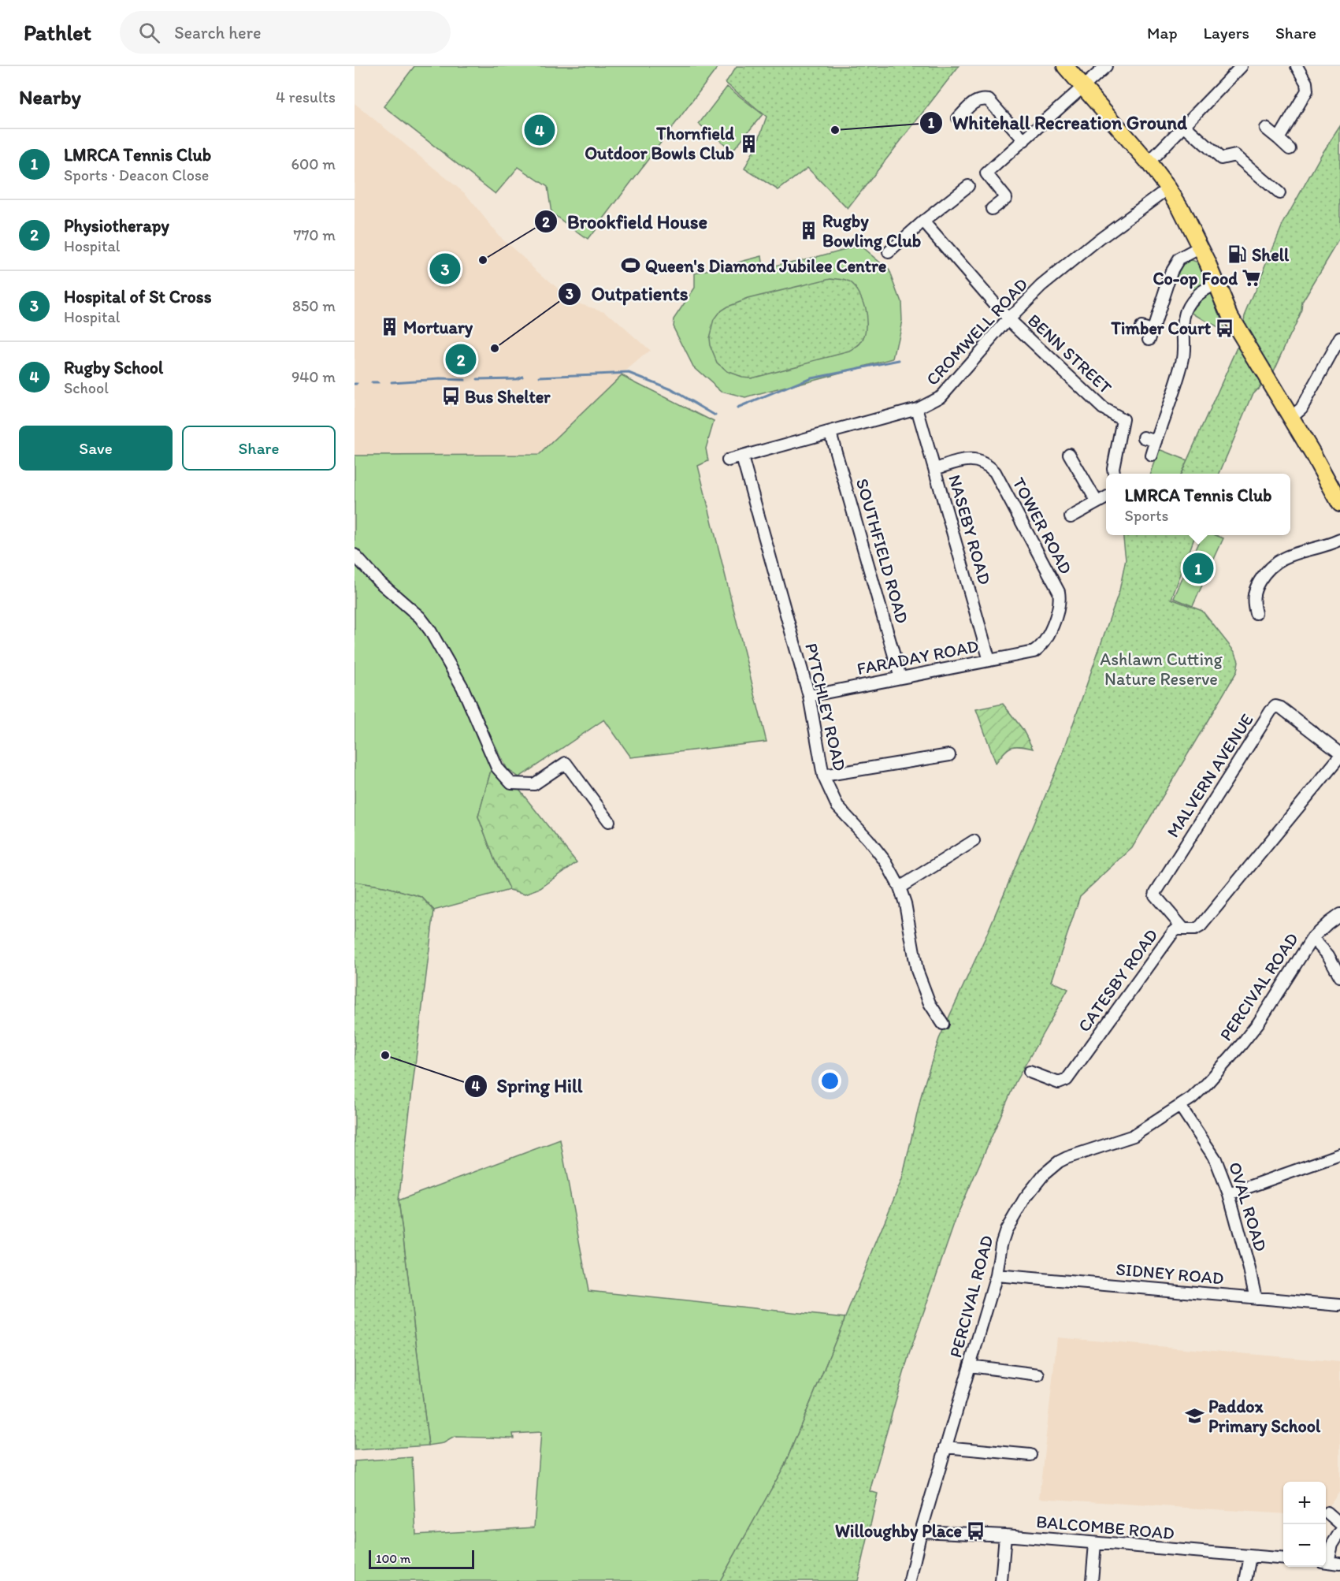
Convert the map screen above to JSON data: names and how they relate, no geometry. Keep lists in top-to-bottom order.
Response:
{
  "streets": {
    "street": [
      "CROMWELL ROAD",
      "BENN STREET",
      "TOWER ROAD",
      "NASEBY ROAD",
      "SOUTHFIELD ROAD",
      "FARADAY ROAD",
      "PYTCHLEY ROAD",
      "MALVERN AVENUE",
      "CATESBY ROAD",
      "PERCIVAL ROAD",
      "OVAL ROAD",
      "SIDNEY ROAD",
      "BALCOMBE ROAD"
    ]
  },
  "crossings": [
    ["CROMWELL ROAD", "BENN STREET"],
    ["CROMWELL ROAD", "NASEBY ROAD"],
    ["CROMWELL ROAD", "SOUTHFIELD ROAD"],
    ["CROMWELL ROAD", "PYTCHLEY ROAD"],
    ["TOWER ROAD", "NASEBY ROAD"],
    ["TOWER ROAD", "FARADAY ROAD"],
    ["NASEBY ROAD", "FARADAY ROAD"],
    ["SOUTHFIELD ROAD", "FARADAY ROAD"],
    ["FARADAY ROAD", "PYTCHLEY ROAD"],
    ["MALVERN AVENUE", "CATESBY ROAD"],
    ["PERCIVAL ROAD", "OVAL ROAD"],
    ["PERCIVAL ROAD", "SIDNEY ROAD"],
    ["PERCIVAL ROAD", "BALCOMBE ROAD"],
    ["OVAL ROAD", "SIDNEY ROAD"]
  ],
  "parks": ["Ashlawn Cutting Nature Reserve"],
  "places": {
    "other": [
      "Whitehall Recreation Ground",
      "Brookfield House",
      "Outpatients",
      "Spring Hill"
    ],
    "building": ["Thornfield Outdoor Bowls Club", "Rugby Bowling Club", "Mortuary"],
    "fuel station": ["Shell"],
    "sports": ["Queen's Diamond Jubilee Centre"],
    "supermarket": ["Co-op Food"],
    "bus stop": ["Timber Court", "Bus Shelter", "Willoughby Place"],
    "school or university": ["Paddox Primary School"]
  },
  "scale_bar": "100 m",
  "page": {
    "header": "Pathlet",
    "search": "Search here",
    "nav": ["Map", "Layers", "Share"],
    "heading": ["Nearby", "4 results"],
    "pins": [
      "4",
      "3",
      "2",
      "1"
    ],
    "list": [
      {
        "mark": "1",
        "name": "LMRCA Tennis Club",
        "note": "Sports · Deacon Close",
        "value": "600 m"
      },
      {
        "mark": "2",
        "name": "Physiotherapy",
        "note": "Hospital",
        "value": "770 m"
      },
      {
        "mark": "3",
        "name": "Hospital of St Cross",
        "note": "Hospital",
        "value": "850 m"
      },
      {
        "mark": "4",
        "name": "Rugby School",
        "note": "School",
        "value": "940 m"
      }
    ],
    "buttons": ["Save", "Share"],
    "popup": ["LMRCA Tennis Club", "Sports"],
    "map_buttons": ["+", "−"],
    "scale": "100 m"
  }
}
